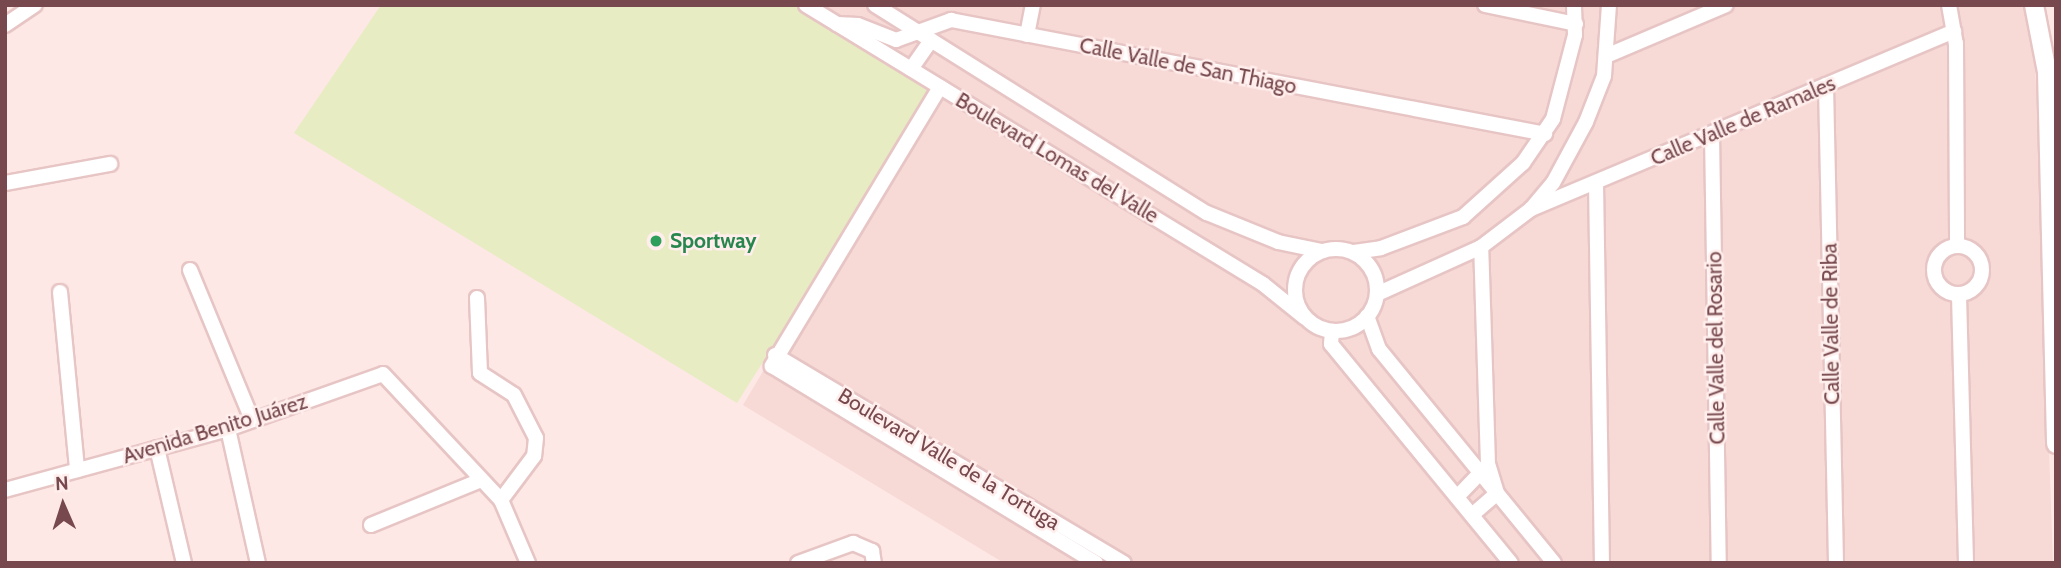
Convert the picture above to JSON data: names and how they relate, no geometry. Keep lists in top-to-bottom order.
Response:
{
  "streets": {
    "street": [
      "Calle Valle de San Thiago",
      "Calle Valle de Ramales",
      "Boulevard Lomas del Valle",
      "Calle Valle de Riba",
      "Calle Valle del Rosario",
      "Avenida Benito Juárez",
      "Boulevard Valle de la Tortuga"
    ]
  },
  "crossings": [
    ["Calle Valle de San Thiago", "Boulevard Lomas del Valle"],
    ["Calle Valle de Ramales", "Calle Valle de Riba"],
    ["Calle Valle de Ramales", "Calle Valle del Rosario"]
  ],
  "places": ["Sportway"],
  "north": "top"
}
